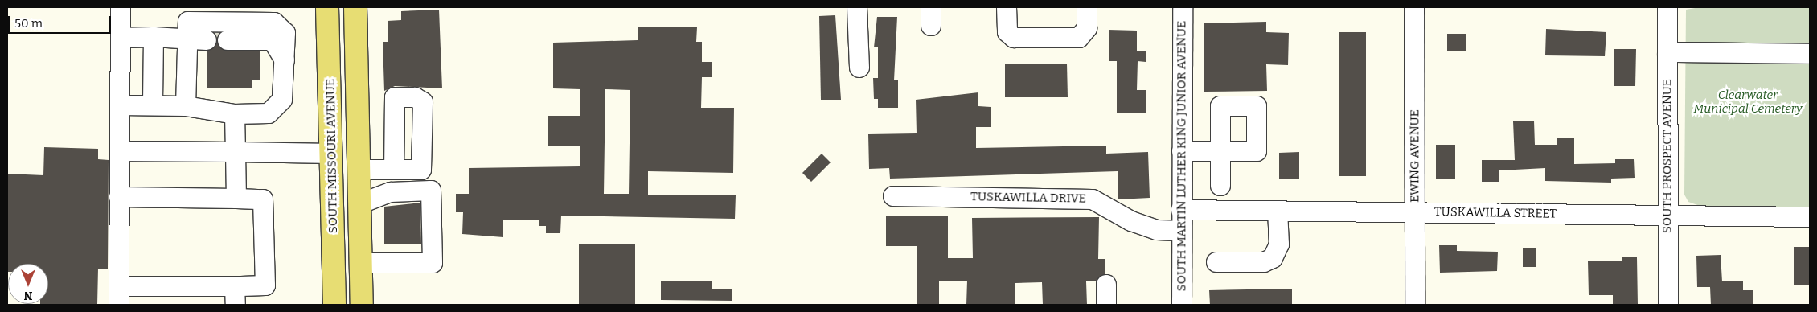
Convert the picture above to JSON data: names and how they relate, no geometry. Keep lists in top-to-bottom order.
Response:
{
  "streets": {
    "main road": ["SOUTH MISSOURI AVENUE"],
    "street": [
      "SOUTH MARTIN LUTHER KING JUNIOR AVENUE",
      "EWING AVENUE",
      "SOUTH PROSPECT AVENUE",
      "TUSKAWILLA DRIVE",
      "TUSKAWILLA STREET"
    ]
  },
  "crossings": [
    ["SOUTH MARTIN LUTHER KING JUNIOR AVENUE", "TUSKAWILLA DRIVE"],
    ["SOUTH MARTIN LUTHER KING JUNIOR AVENUE", "TUSKAWILLA STREET"],
    ["EWING AVENUE", "TUSKAWILLA STREET"],
    ["SOUTH PROSPECT AVENUE", "TUSKAWILLA STREET"]
  ],
  "parks": ["Clearwater Municipal Cemetery"],
  "scale_bar": "50 m",
  "north": "bottom"
}
